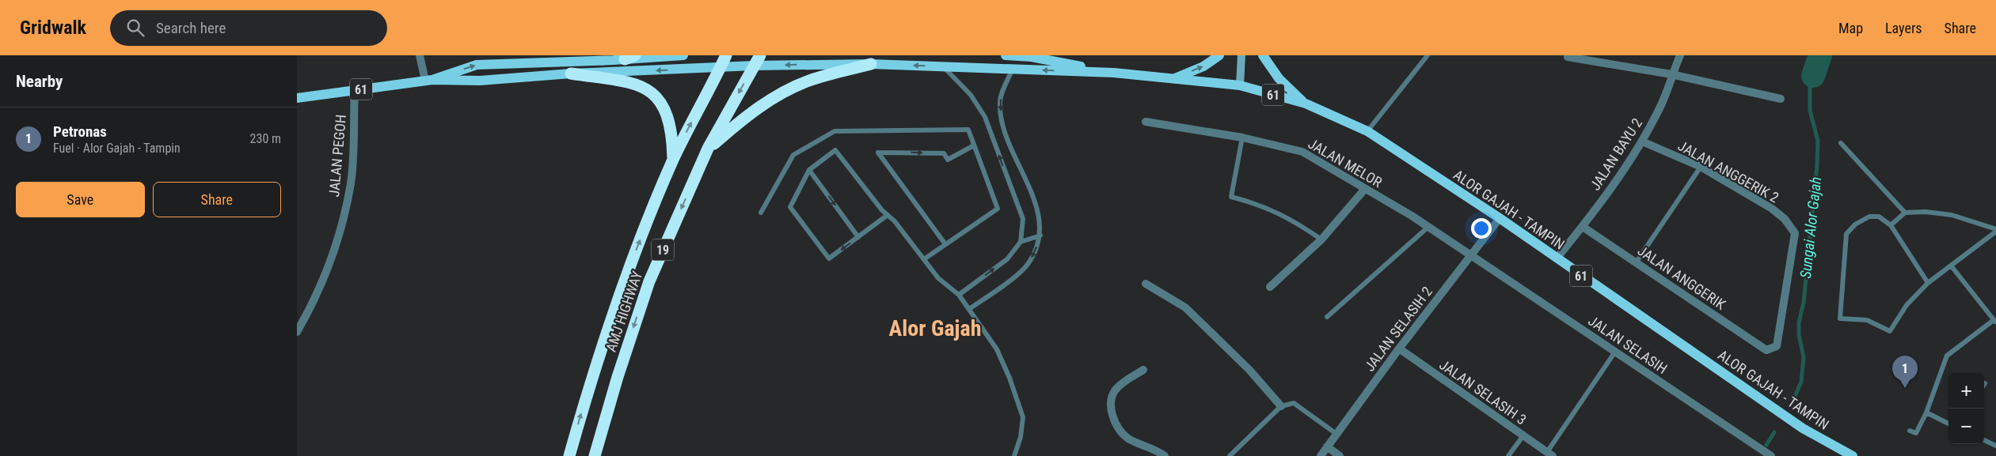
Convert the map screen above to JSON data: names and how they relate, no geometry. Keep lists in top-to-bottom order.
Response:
{
  "streets": {
    "highway": ["19", "AMJ HIGHWAY"],
    "main road": ["61", "ALOR GAJAH - TAMPIN"],
    "street": [
      "JALAN BAYU 2",
      "JALAN PEGOH",
      "JALAN MELOR",
      "JALAN ANGGERIK 2",
      "JALAN ANGGERIK",
      "JALAN SELASIH 2",
      "JALAN SELASIH",
      "JALAN SELASIH 3"
    ]
  },
  "crossings": [
    ["61", "JALAN PEGOH"],
    ["61", "ALOR GAJAH - TAMPIN"],
    ["JALAN BAYU 2", "JALAN ANGGERIK 2"],
    ["JALAN BAYU 2", "ALOR GAJAH - TAMPIN"],
    ["JALAN BAYU 2", "JALAN ANGGERIK"],
    ["JALAN MELOR", "JALAN SELASIH 2"],
    ["JALAN MELOR", "JALAN SELASIH"],
    ["JALAN ANGGERIK 2", "JALAN ANGGERIK"],
    ["ALOR GAJAH - TAMPIN", "AMJ HIGHWAY"],
    ["ALOR GAJAH - TAMPIN", "JALAN SELASIH 2"],
    ["JALAN SELASIH 2", "JALAN SELASIH"],
    ["JALAN SELASIH 2", "JALAN SELASIH 3"]
  ],
  "districts": ["Alor Gajah"],
  "water": ["Sungai Alor Gajah"],
  "page": {
    "header": "Gridwalk",
    "search": "Search here",
    "nav": ["Map", "Layers", "Share"],
    "heading": "Nearby",
    "list": [
      {
        "mark": "1",
        "name": "Petronas",
        "note": "Fuel · Alor Gajah - Tampin",
        "value": "230 m"
      }
    ],
    "buttons": ["Save", "Share"],
    "pins": "1",
    "map_buttons": ["+", "−"]
  }
}
